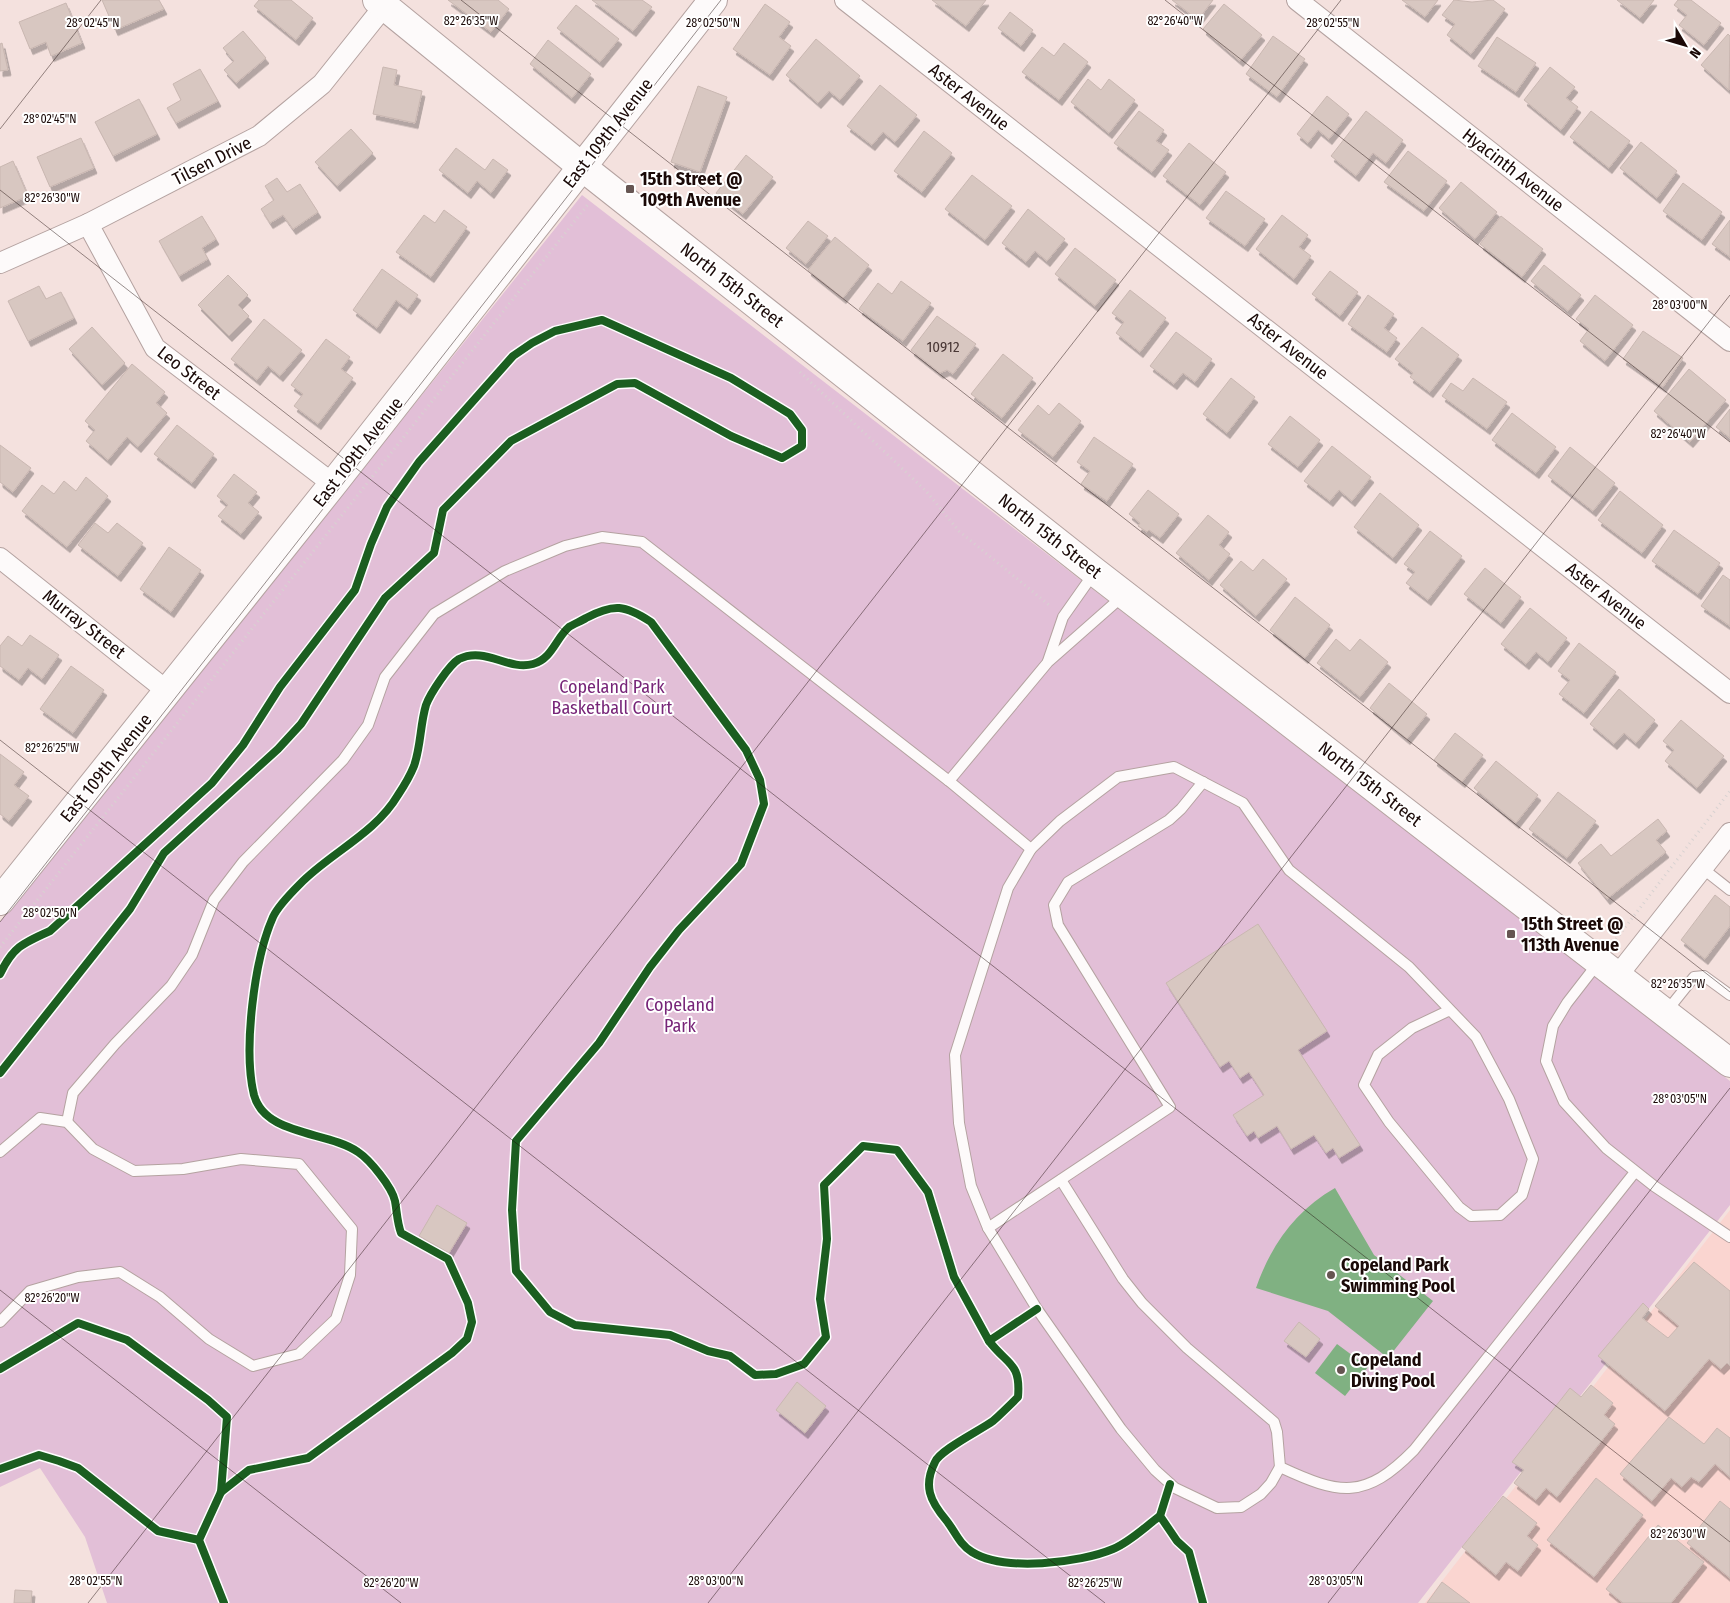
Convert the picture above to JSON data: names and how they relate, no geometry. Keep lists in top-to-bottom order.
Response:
{
  "streets": {
    "street": [
      "Aster Avenue",
      "East 109th Avenue",
      "Tilsen Drive",
      "Hyacinth Avenue",
      "North 15th Street",
      "Leo Street",
      "Murray Street"
    ]
  },
  "crossings": [
    ["East 109th Avenue", "North 15th Street"],
    ["East 109th Avenue", "Leo Street"],
    ["East 109th Avenue", "Murray Street"],
    ["Tilsen Drive", "North 15th Street"],
    ["Tilsen Drive", "Leo Street"]
  ],
  "parks": ["Copeland Park Basketball Court", "Copeland Park"],
  "places": {
    "transit": ["15th Street @ 109th Avenue", "15th Street @ 113th Avenue"],
    "other": ["Copeland Park Swimming Pool", "Copeland Diving Pool"]
  },
  "house_numbers": ["10912"],
  "north": "bottom right",
  "coordinates": [
    "82°26'35\"W",
    "82°26'40\"W",
    "28°02'45\"N",
    "28°02'50\"N",
    "28°02'55\"N",
    "82°26'30\"W",
    "28°03'00\"N",
    "82°26'25\"W",
    "28°03'05\"N",
    "82°26'20\"W"
  ]
}
